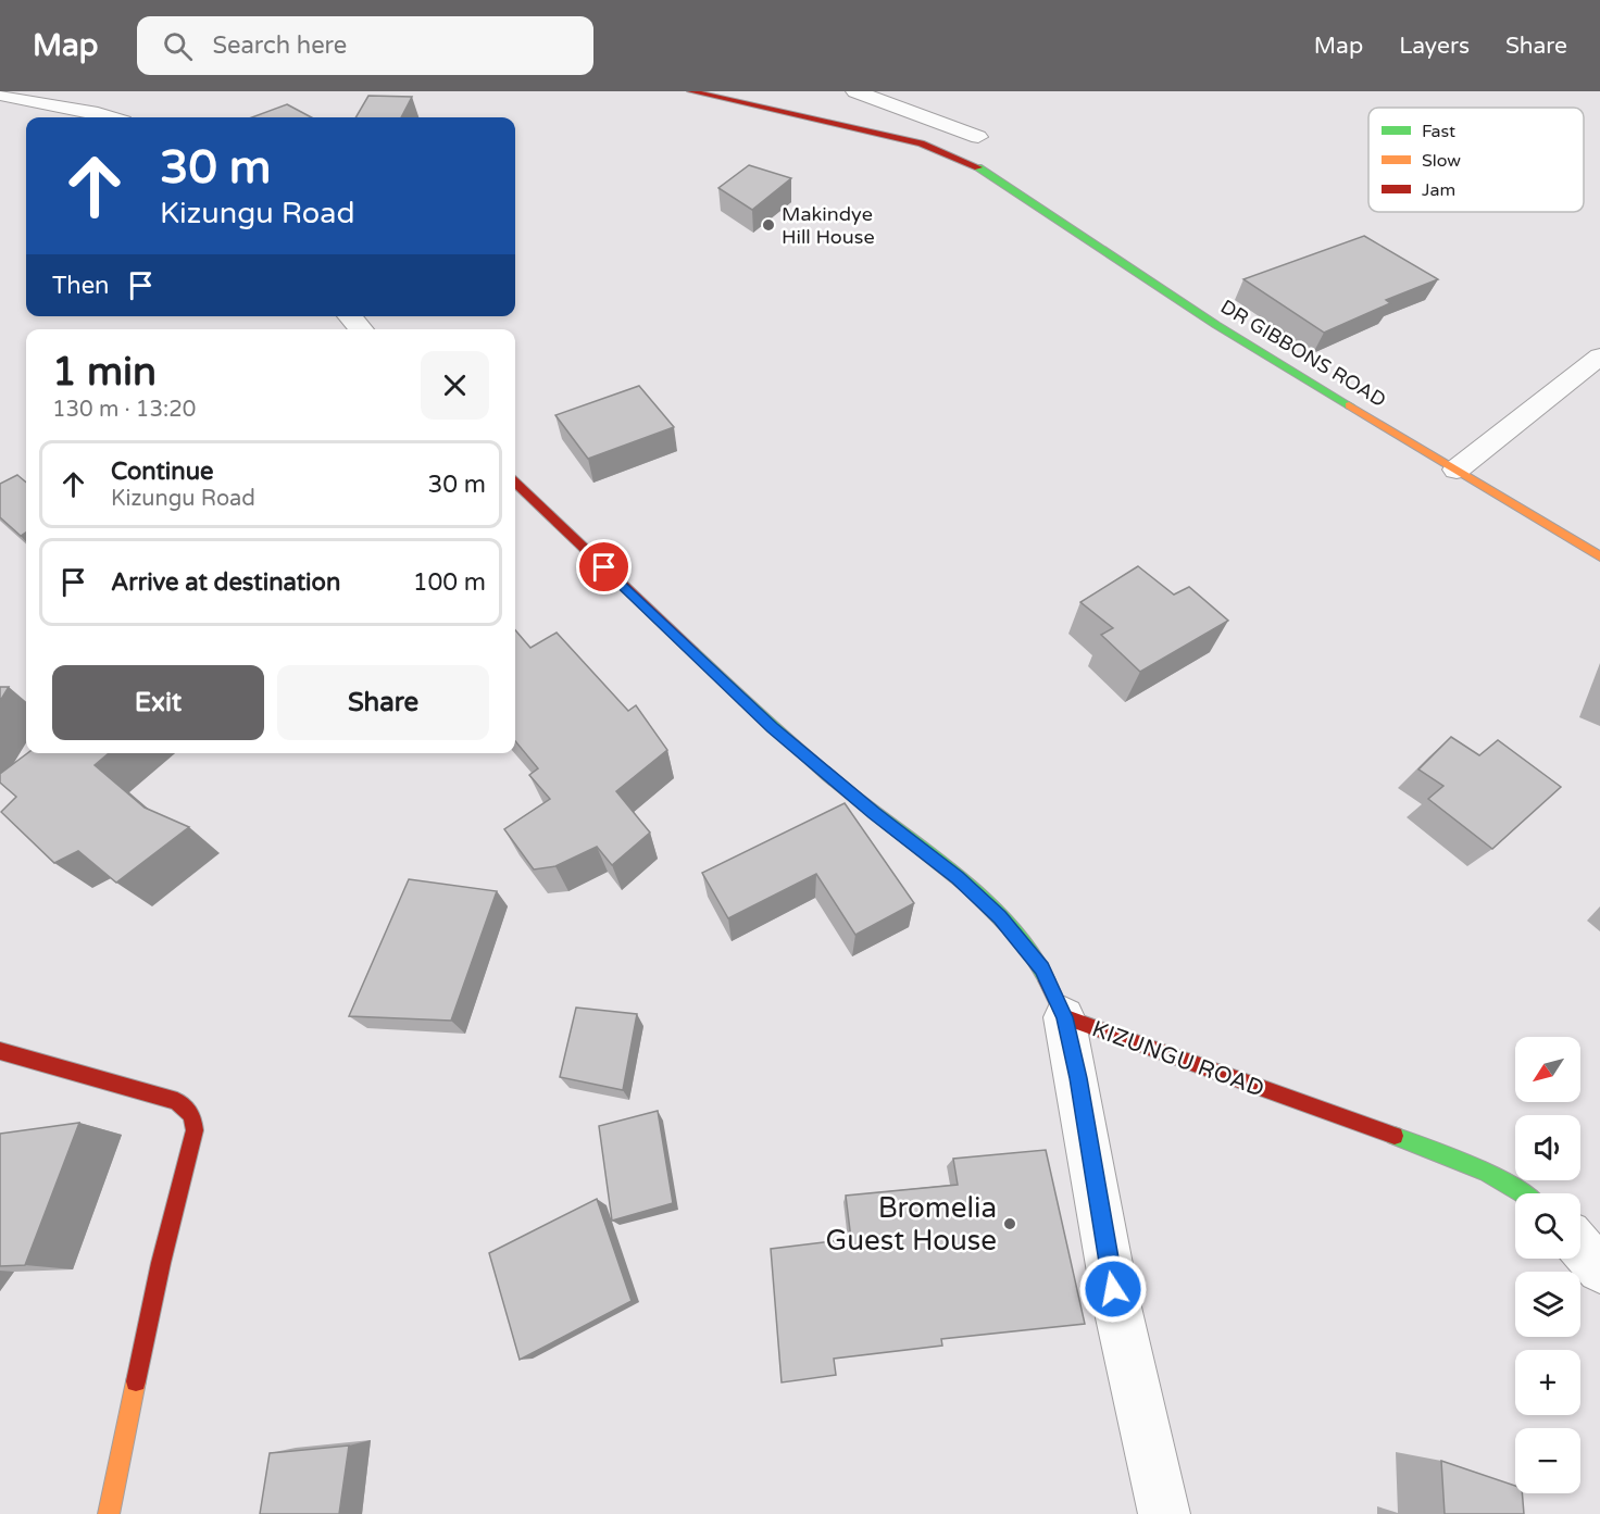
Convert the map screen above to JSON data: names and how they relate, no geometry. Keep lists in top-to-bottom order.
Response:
{
  "streets": {
    "street": ["DR GIBBONS ROAD", "KIZUNGU ROAD"]
  },
  "places": ["Makindye Hill House", "Bromelia Guest House"],
  "legend": ["Fast", "Slow", "Jam"],
  "north": "bottom left",
  "page": {
    "header": "Map",
    "search": "Search here",
    "nav": ["Map", "Layers", "Share"],
    "turn": ["30 m", "Kizungu Road"],
    "then": "Then",
    "heading": ["1 min", "130 m · 13:20"],
    "list": [
      {
        "name": "Continue",
        "note": "Kizungu Road",
        "value": "30 m"
      },
      {
        "name": "Arrive at destination",
        "value": "100 m"
      }
    ],
    "buttons": ["Exit", "Share"],
    "map_buttons": ["+", "−"]
  }
}
